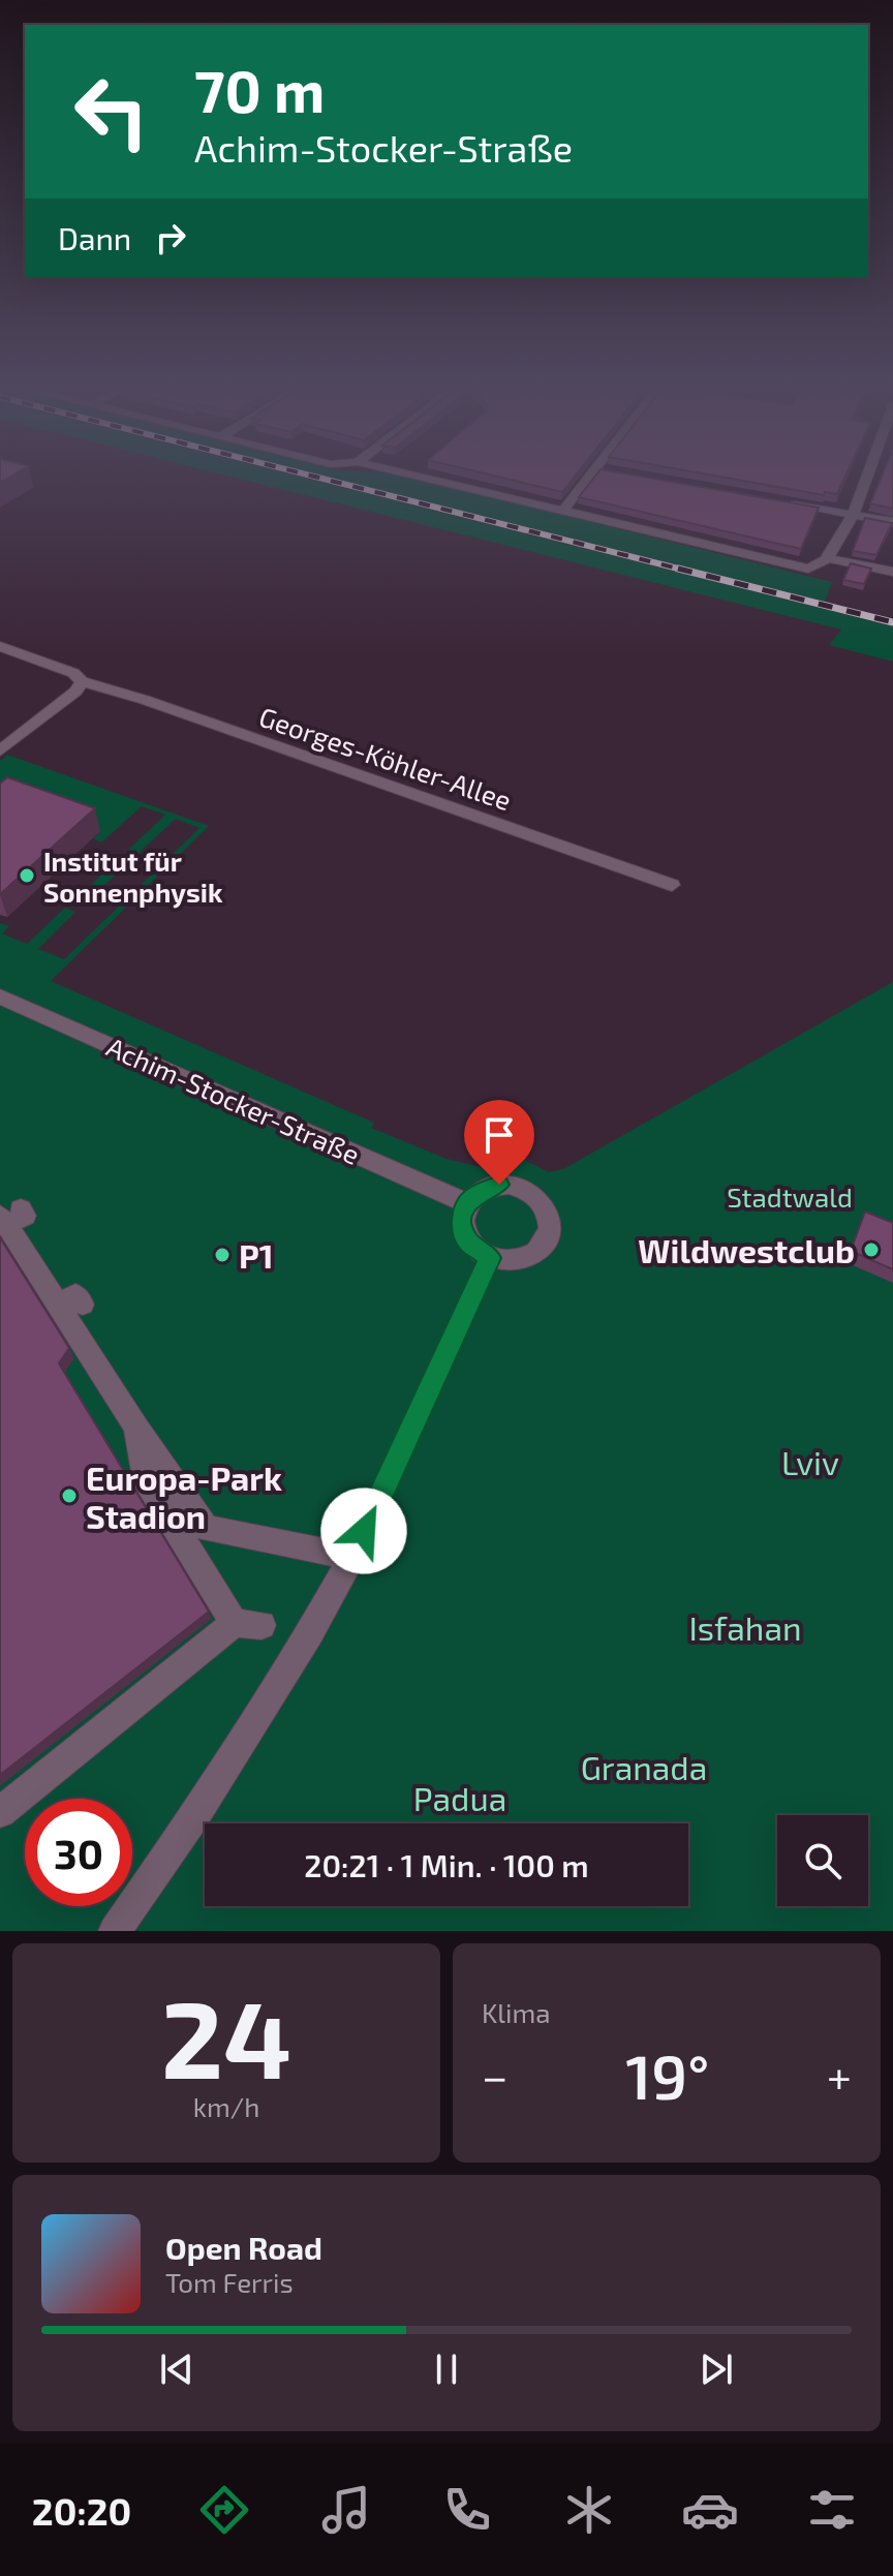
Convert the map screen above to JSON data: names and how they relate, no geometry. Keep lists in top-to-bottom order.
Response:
{
  "streets": {
    "street": ["Georges-Köhler-Allee", "Achim-Stocker-Straße"]
  },
  "parks": [
    "Stadtwald",
    "Lviv",
    "Isfahan",
    "Granada",
    "Padua"
  ],
  "places": [
    "Institut für Sonnenphysik",
    "Wildwestclub",
    "P1",
    "Europa-Park Stadion"
  ],
  "page": {
    "turn": ["70 m", "Achim-Stocker-Straße"],
    "then": "Dann",
    "limit": "30",
    "trip": "20:21 · 1 Min. · 100 m",
    "tile": [
      ["24", "km/h"],
      "Klima"
    ],
    "heat": ["−", "19°", "+"],
    "song": ["Open Road", "Tom Ferris"],
    "tabs": "20:20"
  }
}
